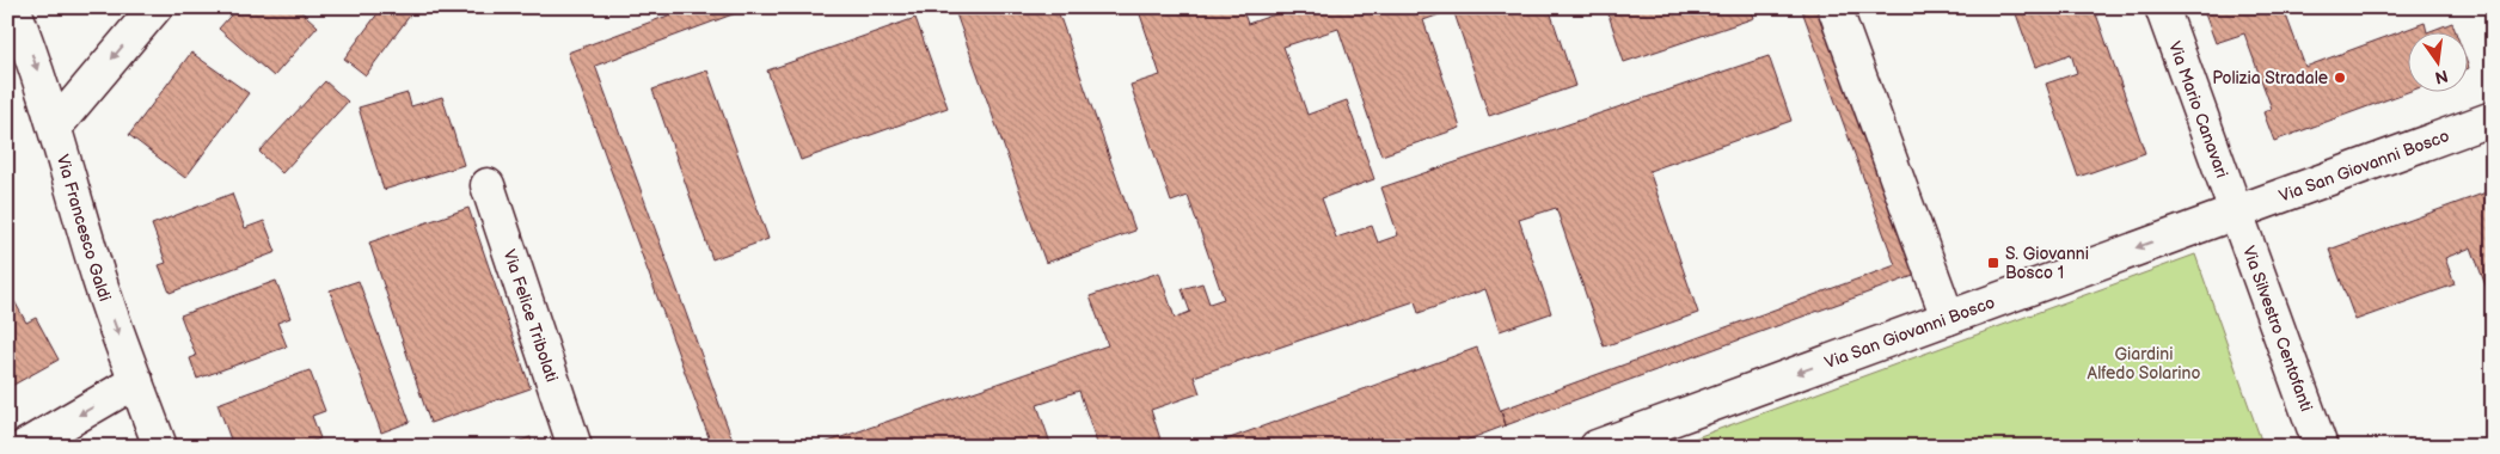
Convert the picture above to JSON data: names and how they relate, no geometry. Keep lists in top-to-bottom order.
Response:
{
  "streets": {
    "street": [
      "Via Mario Canavari",
      "Via San Giovanni Bosco",
      "Via Francesco Galdi",
      "Via Felice Tribolati",
      "Via Silvestro Centofanti"
    ]
  },
  "crossings": [
    ["Via Mario Canavari", "Via San Giovanni Bosco"],
    ["Via Mario Canavari", "Via Silvestro Centofanti"],
    ["Via San Giovanni Bosco", "Via Silvestro Centofanti"]
  ],
  "one_way": ["Via San Giovanni Bosco", "Via Francesco Galdi"],
  "parks": ["Giardini Alfedo Solarino"],
  "places": {
    "other": ["Polizia Stradale"],
    "transit": ["S. Giovanni Bosco 1"]
  },
  "north": "bottom"
}
